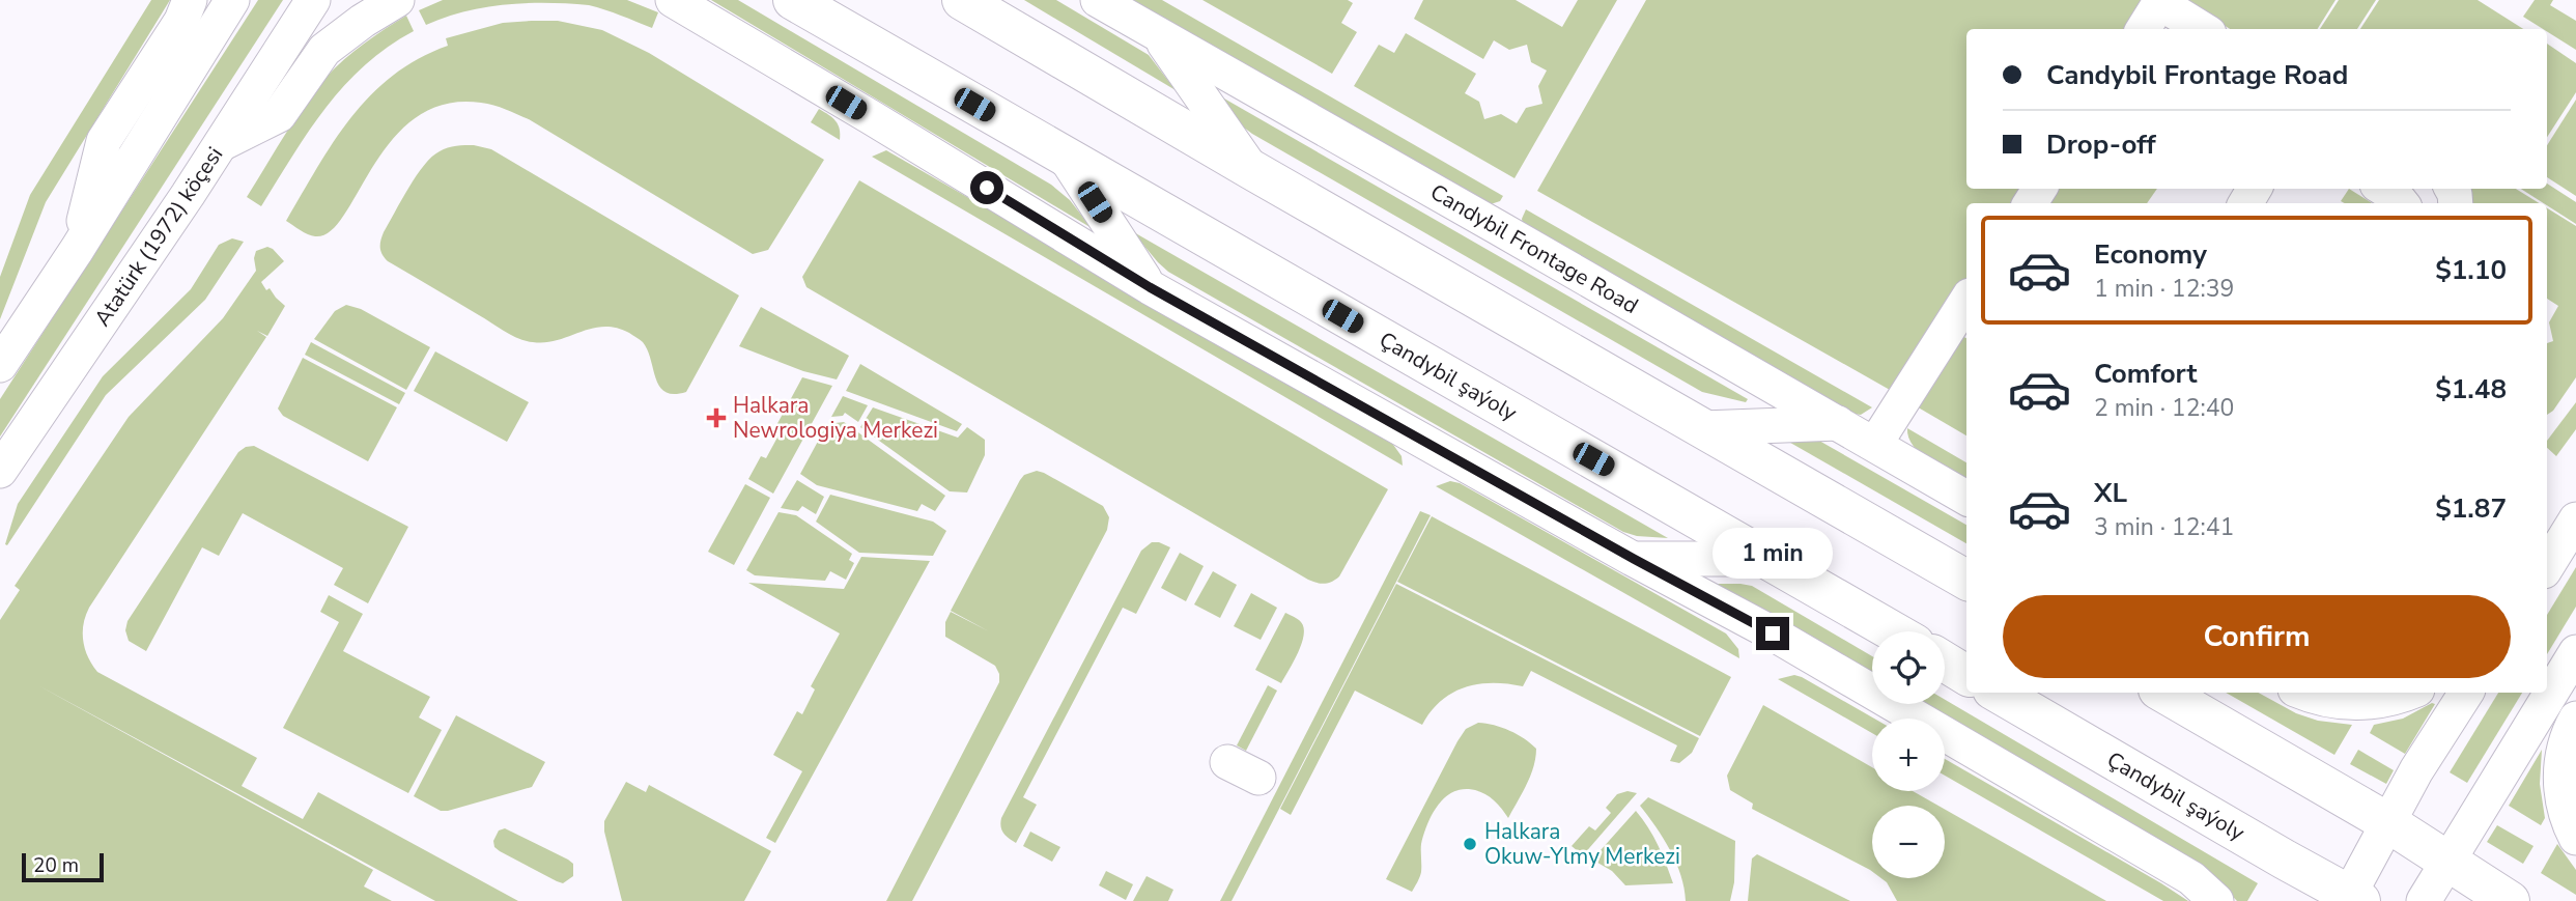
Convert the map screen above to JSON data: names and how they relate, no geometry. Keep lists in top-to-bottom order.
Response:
{
  "streets": {
    "main road": ["Çandybil şaýoly"],
    "street": ["Atatürk (1972) köçesi", "Candybil Frontage Road"]
  },
  "places": {
    "health": ["Halkara Newrologiya Merkezi"],
    "other": ["Halkara Okuw-Ylmy Merkezi"]
  },
  "scale_bar": "20 m",
  "page": {
    "banner": ["Candybil Frontage Road", "Drop-off"],
    "list": [
      {
        "name": "Economy",
        "note": "1 min · 12:39",
        "value": "$1.10"
      },
      {
        "name": "Comfort",
        "note": "2 min · 12:40",
        "value": "$1.48"
      },
      {
        "name": "XL",
        "note": "3 min · 12:41",
        "value": "$1.87"
      }
    ],
    "bubble": "1 min",
    "buttons": "Confirm",
    "map_buttons": ["+", "−"],
    "scale": "20 m"
  }
}
